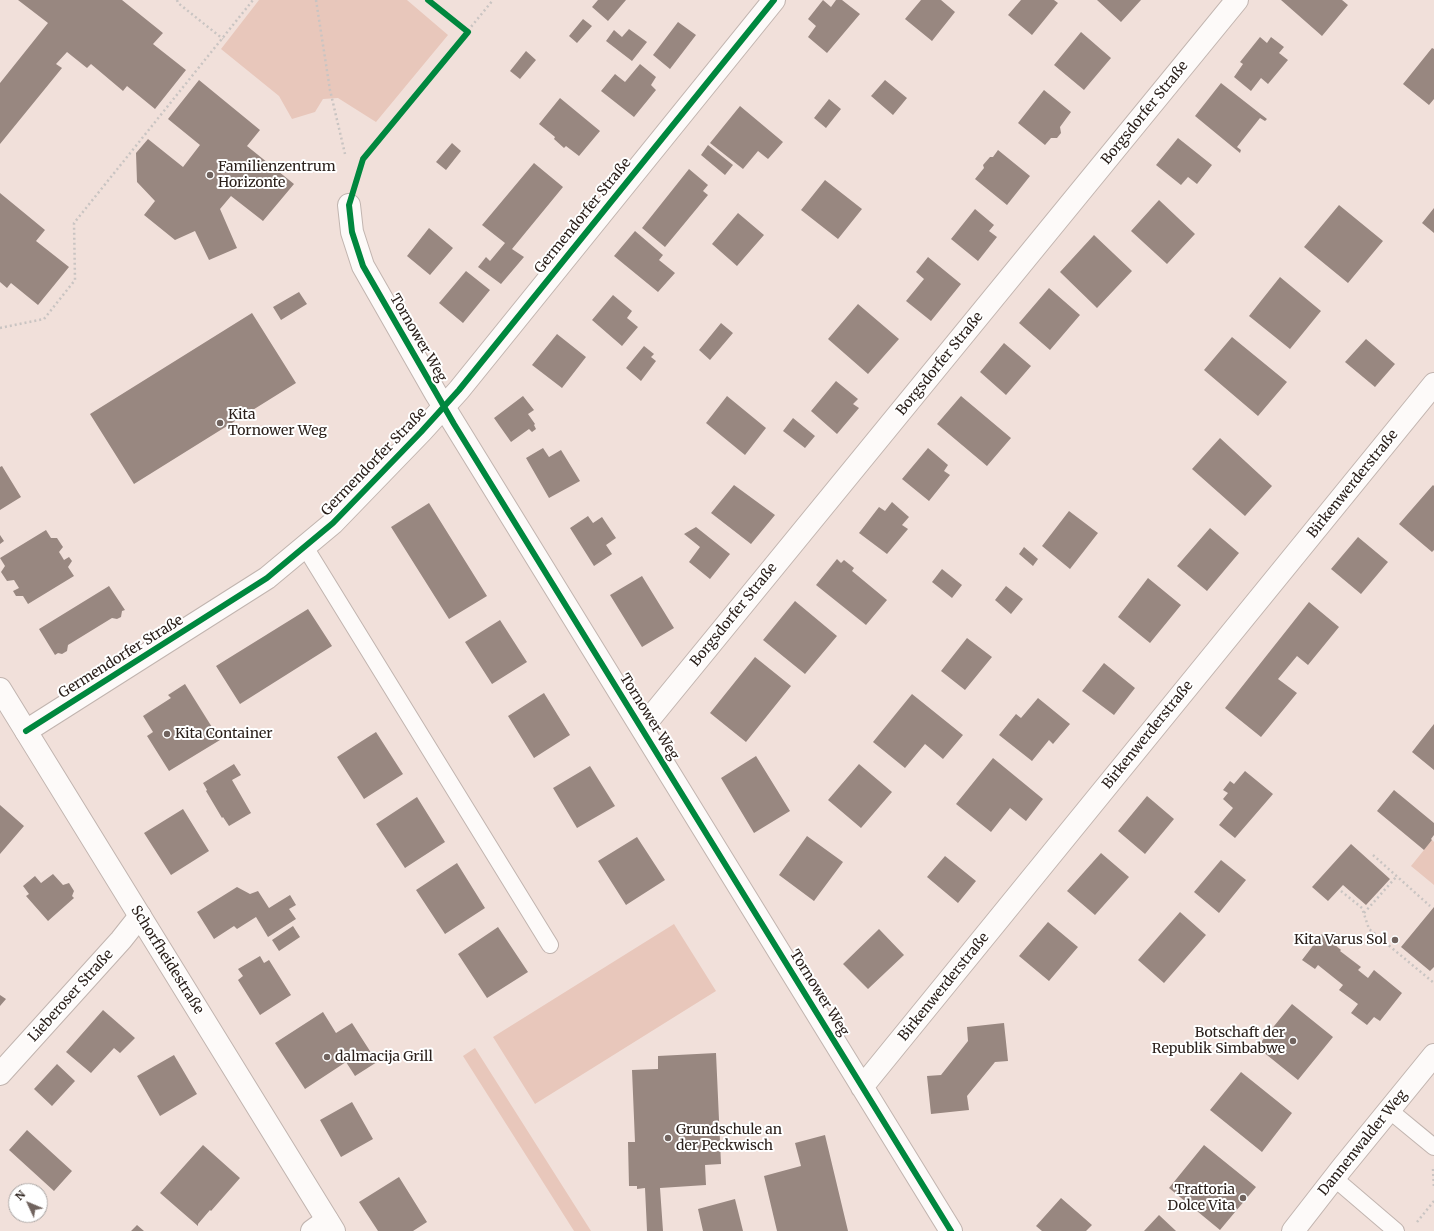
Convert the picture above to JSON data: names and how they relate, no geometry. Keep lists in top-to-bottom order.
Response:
{
  "streets": {
    "street": [
      "Borgsdorfer Straße",
      "Germendorfer Straße",
      "Tornower Weg",
      "Birkenwerderstraße",
      "Schorfheidestraße",
      "Lieberoser Straße",
      "Dannenwalder Weg"
    ]
  },
  "crossings": [
    ["Borgsdorfer Straße", "Tornower Weg"],
    ["Germendorfer Straße", "Tornower Weg"],
    ["Germendorfer Straße", "Schorfheidestraße"],
    ["Tornower Weg", "Birkenwerderstraße"],
    ["Schorfheidestraße", "Lieberoser Straße"]
  ],
  "places": [
    "Familienzentrum Horizonte",
    "Kita Tornower Weg",
    "Kita Container",
    "Kita Varus Sol",
    "Botschaft der Republik Simbabwe",
    "dalmacija Grill",
    "Grundschule an der Peckwisch",
    "Trattoria Dolce Vita"
  ],
  "north": "top left"
}
